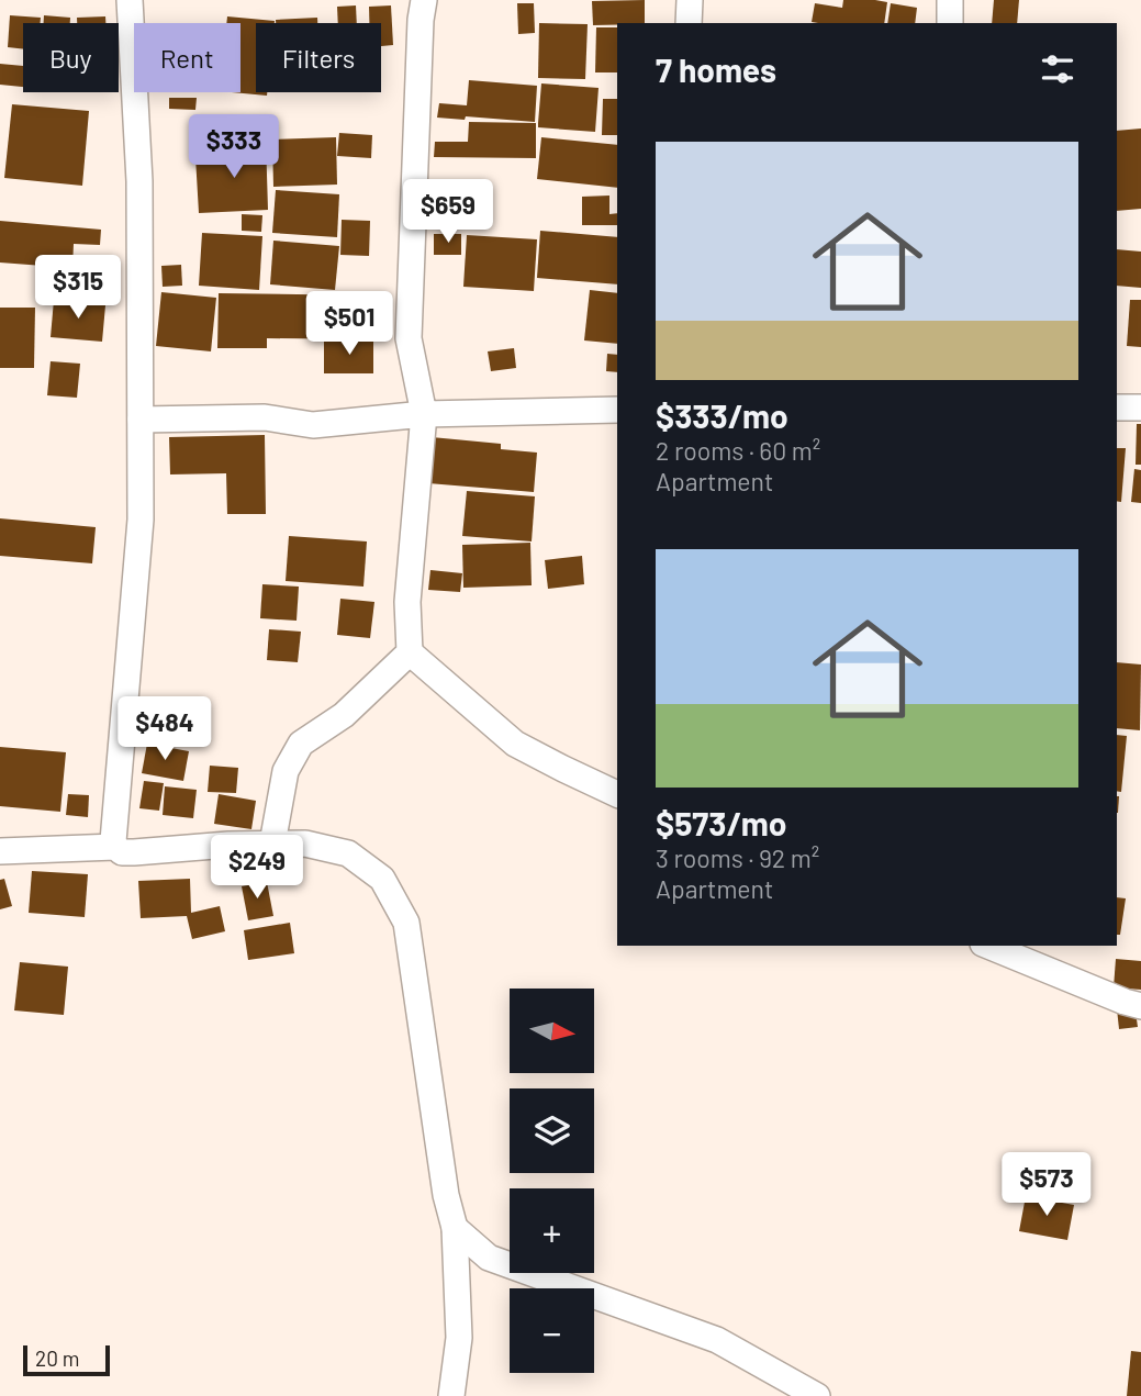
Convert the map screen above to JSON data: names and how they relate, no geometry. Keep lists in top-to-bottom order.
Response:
{
  "scale_bar": "20 m",
  "north": "right",
  "page": {
    "chip": ["Buy", "Rent", "Filters"],
    "heading": "7 homes",
    "price": [
      "$333",
      "$659",
      "$315",
      "$501",
      "$484",
      "$249",
      "$573"
    ],
    "list": [
      {
        "name": "$333/mo",
        "note": "2 rooms · 60 m² · Apartment"
      },
      {
        "name": "$573/mo",
        "note": "3 rooms · 92 m² · Apartment"
      }
    ],
    "map_buttons": ["+", "−"],
    "scale": "20 m"
  }
}
